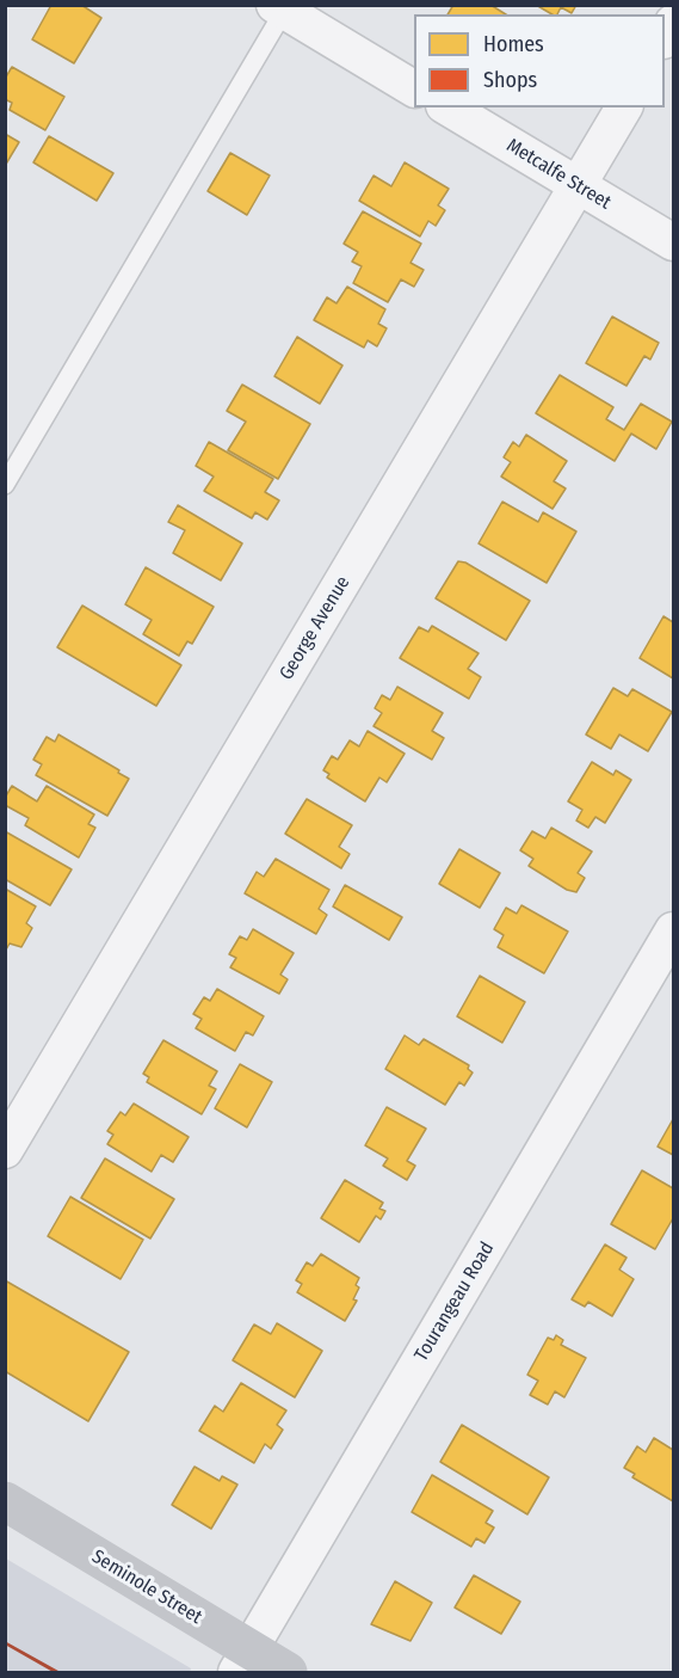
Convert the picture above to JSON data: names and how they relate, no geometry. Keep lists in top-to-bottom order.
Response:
{
  "streets": {
    "street": [
      "Metcalfe Street",
      "George Avenue",
      "Tourangeau Road",
      "Seminole Street"
    ]
  },
  "crossings": [
    ["Metcalfe Street", "George Avenue"],
    ["Tourangeau Road", "Seminole Street"]
  ],
  "legend": ["Homes", "Shops"]
}
